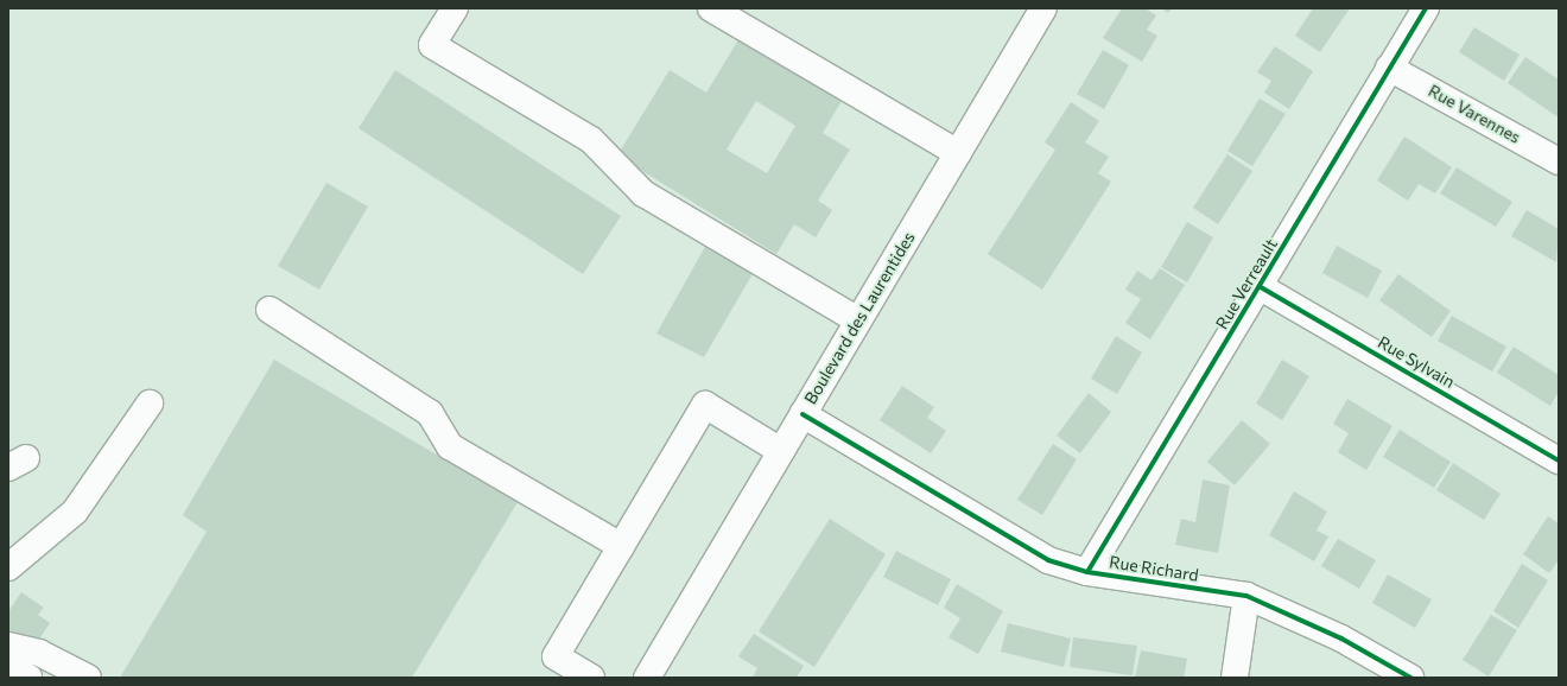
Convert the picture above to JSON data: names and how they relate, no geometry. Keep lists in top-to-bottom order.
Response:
{
  "streets": {
    "street": [
      "Rue Varennes",
      "Rue Verreault",
      "Boulevard des Laurentides",
      "Rue Sylvain",
      "Rue Richard"
    ]
  },
  "crossings": [
    ["Rue Varennes", "Rue Verreault"],
    ["Rue Verreault", "Rue Sylvain"],
    ["Rue Verreault", "Rue Richard"],
    ["Boulevard des Laurentides", "Rue Richard"]
  ]
}
